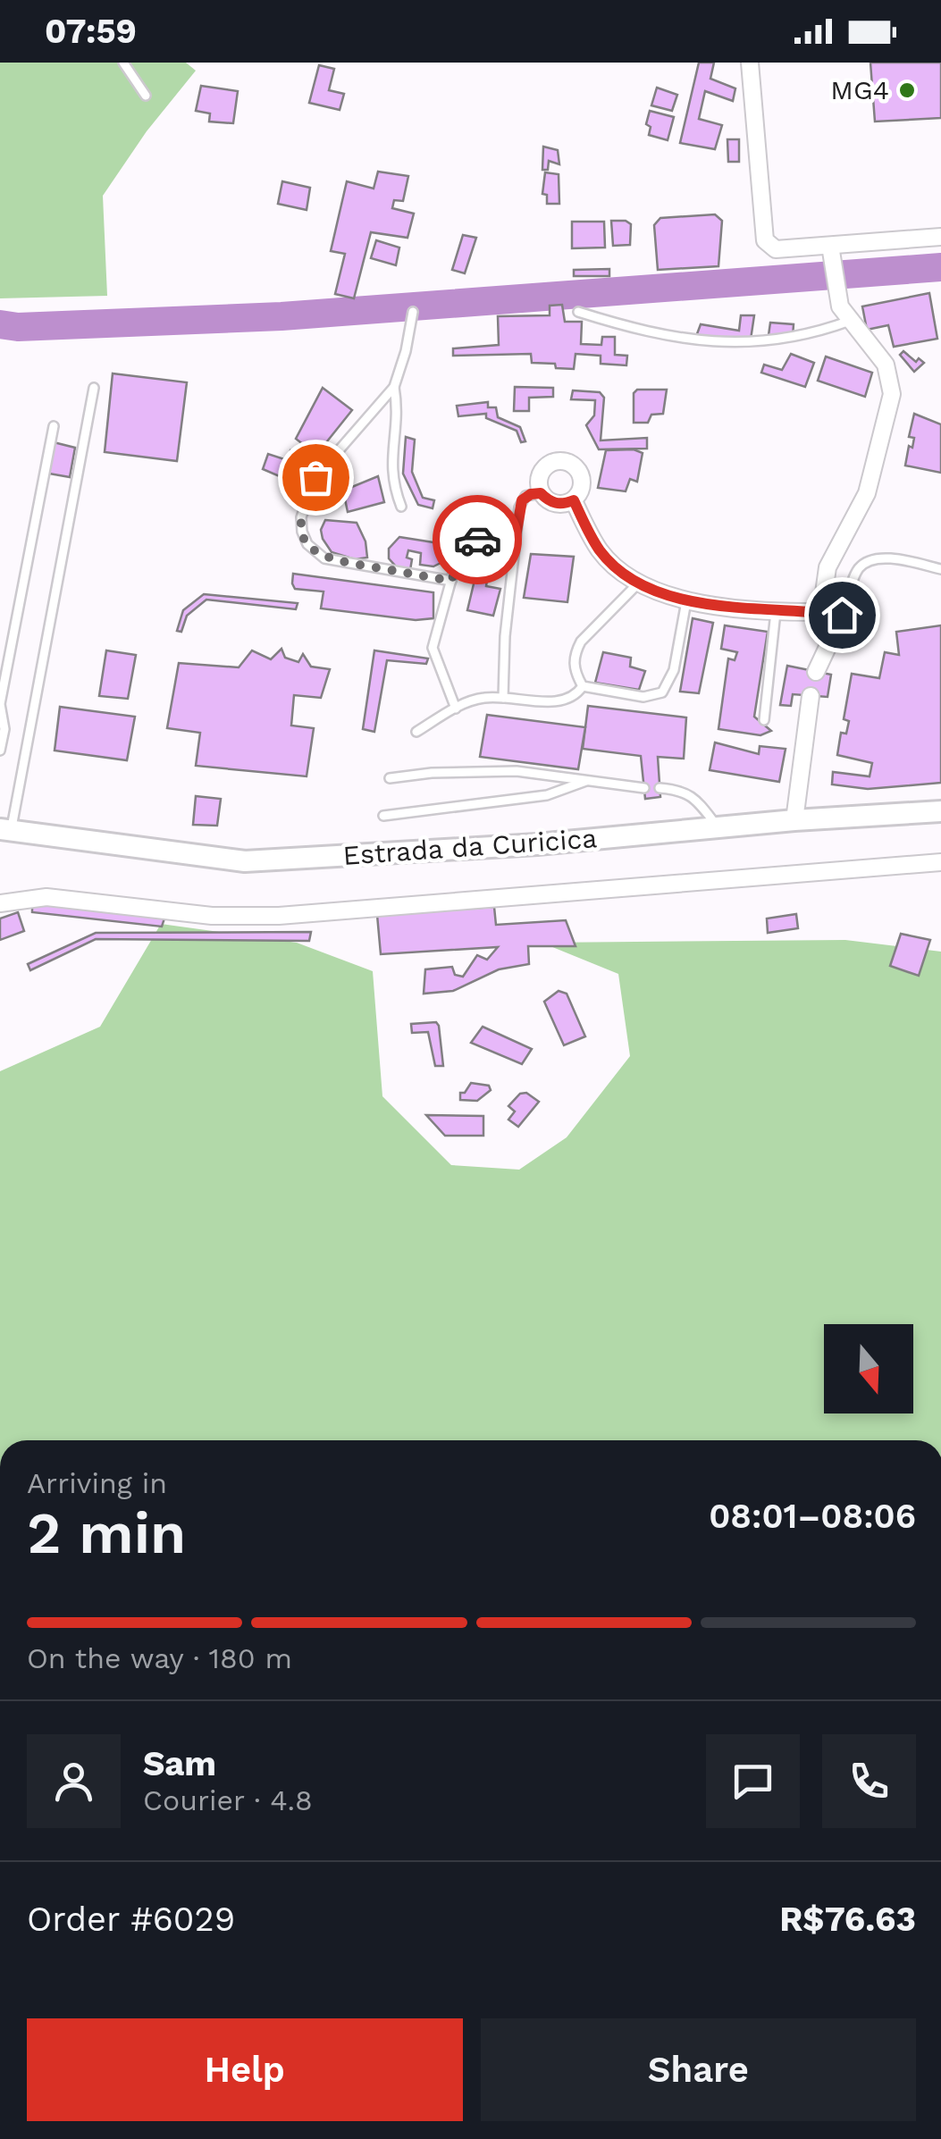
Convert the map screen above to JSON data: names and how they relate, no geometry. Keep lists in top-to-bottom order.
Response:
{
  "streets": {
    "street": ["Estrada da Curicica"]
  },
  "places": ["MG4"],
  "north": "bottom",
  "page": {
    "status": "07:59",
    "heading": ["2 min", "Arriving in", "08:01–08:06"],
    "panel": [
      "Sam",
      "Courier · 4.8",
      "Order #6029",
      "R$76.63"
    ],
    "bar": "On the way · 180 m",
    "buttons": ["Help", "Share"]
  }
}
